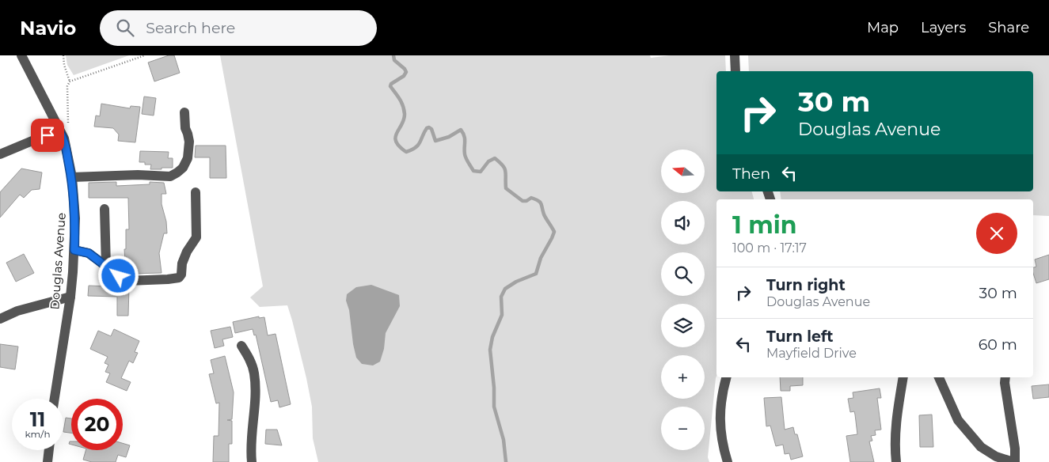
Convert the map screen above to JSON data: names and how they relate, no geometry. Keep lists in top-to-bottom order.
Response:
{
  "streets": {
    "street": ["Douglas Avenue"]
  },
  "north": "left",
  "page": {
    "header": "Navio",
    "search": "Search here",
    "nav": ["Map", "Layers", "Share"],
    "turn": ["30 m", "Douglas Avenue"],
    "map_buttons": ["+", "−"],
    "then": "Then",
    "heading": ["1 min", "100 m · 17:17"],
    "list": [
      {
        "name": "Turn right",
        "note": "Douglas Avenue",
        "value": "30 m"
      },
      {
        "name": "Turn left",
        "note": "Mayfield Drive",
        "value": "60 m"
      }
    ],
    "speed": "11 km/h",
    "limit": "20"
  }
}
